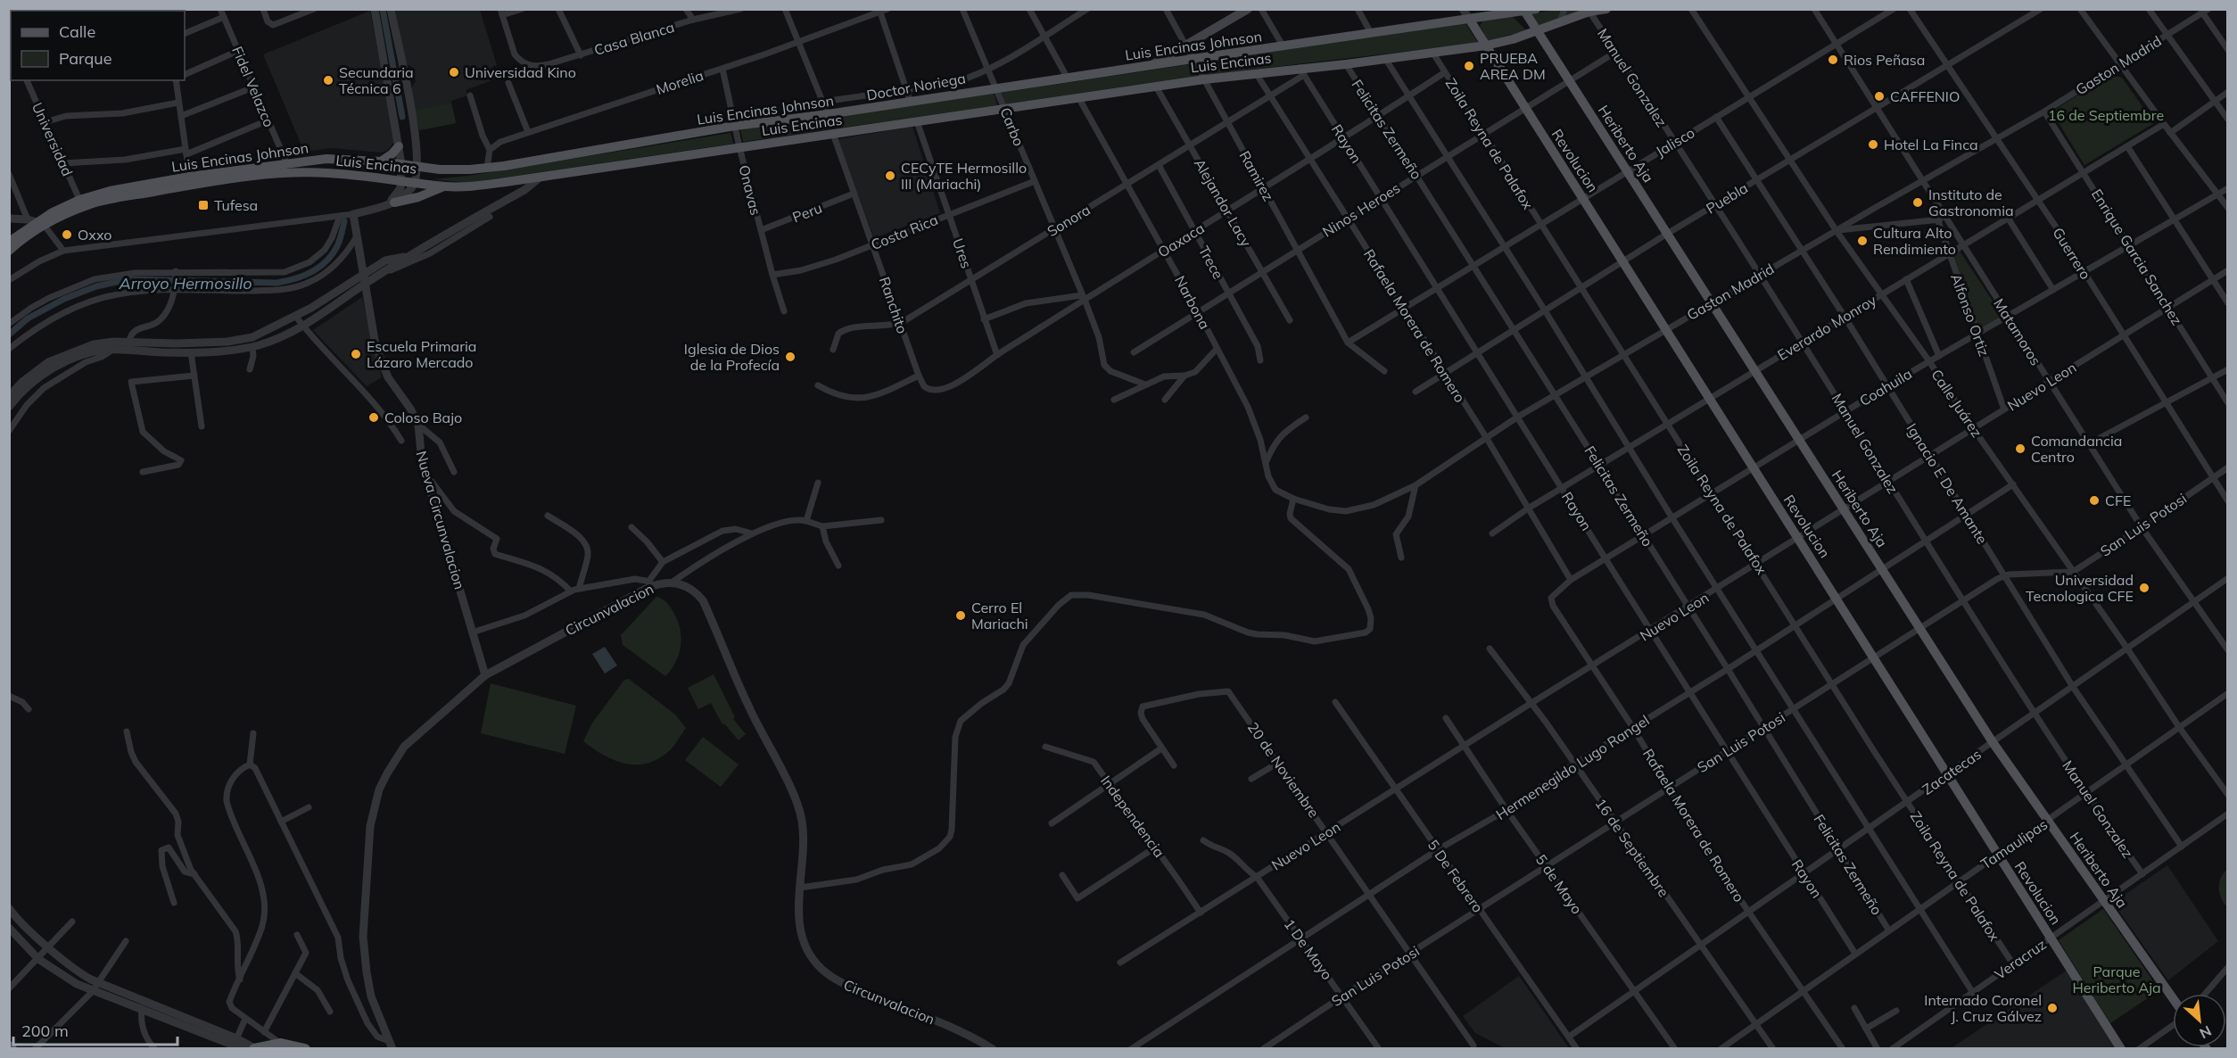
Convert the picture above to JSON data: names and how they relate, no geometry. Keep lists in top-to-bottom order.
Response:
{
  "streets": {
    "main road": [
      "Luis Encinas Johnson",
      "Luis Encinas",
      "Heriberto Aja",
      "Revolucion"
    ],
    "street": [
      "Casa Blanca",
      "Gaston Madrid",
      "Manuel Gonzalez",
      "Morelia",
      "Fidel Velazco",
      "Doctor Noriega",
      "Carbo",
      "Felicitas Zermeño",
      "Universidad",
      "Jalisco",
      "Rayon",
      "Zoila Reyna de Palafox",
      "Ramirez",
      "Onavas",
      "Puebla",
      "Alejandor Lacy",
      "Ninos Heroes",
      "Peru",
      "Sonora",
      "Costa Rica",
      "Oaxaca",
      "Ures",
      "Guerrero",
      "Enrique Garcia Sanchez",
      "Trece",
      "Narbona",
      "Ranchito",
      "Alfonso Ortiz",
      "Rafaela Morera de Romero",
      "Everardo Monroy",
      "Matamoros",
      "Nuevo Leon",
      "Coahuila",
      "Calle Juárez",
      "Ignacio E De Amante",
      "Nueva Circunvalacion",
      "San Luis Potosi",
      "Circunvalacion",
      "Hermenegildo Lugo Rangel",
      "20 de Noviembre",
      "Zacatecas",
      "Independencia",
      "Tamaulipas",
      "16 de Septiembre",
      "5 De Febrero",
      "5 de Mayo",
      "1 De Mayo",
      "Veracruz"
    ]
  },
  "crossings": [
    ["Luis Encinas Johnson", "Luis Encinas"],
    ["Luis Encinas Johnson", "Fidel Velazco"],
    ["Luis Encinas Johnson", "Carbo"],
    ["Luis Encinas Johnson", "Universidad"],
    ["Luis Encinas Johnson", "Heriberto Aja"],
    ["Luis Encinas Johnson", "Revolucion"],
    ["Luis Encinas Johnson", "Ramirez"],
    ["Luis Encinas Johnson", "Onavas"],
    ["Luis Encinas", "Manuel Gonzalez"],
    ["Luis Encinas", "Carbo"],
    ["Luis Encinas", "Felicitas Zermeño"],
    ["Luis Encinas", "Rayon"],
    ["Luis Encinas", "Zoila Reyna de Palafox"],
    ["Luis Encinas", "Heriberto Aja"],
    ["Luis Encinas", "Revolucion"],
    ["Luis Encinas", "Ramirez"],
    ["Luis Encinas", "Onavas"],
    ["Luis Encinas", "Alejandor Lacy"],
    ["Luis Encinas", "Sonora"],
    ["Luis Encinas", "Ures"],
    ["Luis Encinas", "Narbona"],
    ["Luis Encinas", "Ranchito"],
    ["Luis Encinas", "Rafaela Morera de Romero"],
    ["Gaston Madrid", "Manuel Gonzalez"],
    ["Gaston Madrid", "Felicitas Zermeño"],
    ["Gaston Madrid", "Rayon"],
    ["Gaston Madrid", "Zoila Reyna de Palafox"],
    ["Gaston Madrid", "Heriberto Aja"],
    ["Gaston Madrid", "Revolucion"],
    ["Gaston Madrid", "Guerrero"],
    ["Gaston Madrid", "Enrique Garcia Sanchez"],
    ["Gaston Madrid", "Narbona"],
    ["Gaston Madrid", "Rafaela Morera de Romero"],
    ["Gaston Madrid", "Matamoros"],
    ["Gaston Madrid", "Calle Juárez"],
    ["Gaston Madrid", "Ignacio E De Amante"],
    ["Manuel Gonzalez", "Jalisco"],
    ["Manuel Gonzalez", "Puebla"],
    ["Manuel Gonzalez", "Ninos Heroes"],
    ["Manuel Gonzalez", "Everardo Monroy"],
    ["Manuel Gonzalez", "Nuevo Leon"],
    ["Manuel Gonzalez", "Coahuila"],
    ["Manuel Gonzalez", "San Luis Potosi"],
    ["Manuel Gonzalez", "Hermenegildo Lugo Rangel"],
    ["Manuel Gonzalez", "Zacatecas"],
    ["Manuel Gonzalez", "Tamaulipas"],
    ["Manuel Gonzalez", "Veracruz"],
    ["Morelia", "Onavas"],
    ["Doctor Noriega", "Carbo"],
    ["Carbo", "Sonora"],
    ["Carbo", "Costa Rica"],
    ["Carbo", "Oaxaca"],
    ["Felicitas Zermeño", "Jalisco"],
    ["Felicitas Zermeño", "Puebla"],
    ["Felicitas Zermeño", "Ninos Heroes"],
    ["Felicitas Zermeño", "Oaxaca"],
    ["Felicitas Zermeño", "Everardo Monroy"],
    ["Felicitas Zermeño", "Nuevo Leon"],
    ["Felicitas Zermeño", "Coahuila"],
    ["Felicitas Zermeño", "San Luis Potosi"],
    ["Felicitas Zermeño", "Hermenegildo Lugo Rangel"],
    ["Felicitas Zermeño", "Zacatecas"],
    ["Felicitas Zermeño", "Tamaulipas"],
    ["Jalisco", "Rayon"],
    ["Jalisco", "Zoila Reyna de Palafox"],
    ["Jalisco", "Heriberto Aja"],
    ["Jalisco", "Revolucion"],
    ["Jalisco", "Ramirez"],
    ["Jalisco", "Rafaela Morera de Romero"],
    ["Jalisco", "Matamoros"],
    ["Jalisco", "Calle Juárez"],
    ["Jalisco", "Ignacio E De Amante"],
    ["Rayon", "Puebla"],
    ["Rayon", "Ninos Heroes"],
    ["Rayon", "Sonora"],
    ["Rayon", "Oaxaca"],
    ["Rayon", "Everardo Monroy"],
    ["Rayon", "Nuevo Leon"],
    ["Rayon", "Coahuila"],
    ["Rayon", "San Luis Potosi"],
    ["Rayon", "Hermenegildo Lugo Rangel"],
    ["Rayon", "Zacatecas"],
    ["Rayon", "Tamaulipas"],
    ["Zoila Reyna de Palafox", "Puebla"],
    ["Zoila Reyna de Palafox", "Ninos Heroes"],
    ["Zoila Reyna de Palafox", "Oaxaca"],
    ["Zoila Reyna de Palafox", "Everardo Monroy"],
    ["Zoila Reyna de Palafox", "Nuevo Leon"],
    ["Zoila Reyna de Palafox", "Coahuila"],
    ["Zoila Reyna de Palafox", "San Luis Potosi"],
    ["Zoila Reyna de Palafox", "Hermenegildo Lugo Rangel"],
    ["Zoila Reyna de Palafox", "Zacatecas"],
    ["Zoila Reyna de Palafox", "Tamaulipas"],
    ["Zoila Reyna de Palafox", "Veracruz"],
    ["Heriberto Aja", "Puebla"],
    ["Heriberto Aja", "Ninos Heroes"],
    ["Heriberto Aja", "Everardo Monroy"],
    ["Heriberto Aja", "Nuevo Leon"],
    ["Heriberto Aja", "Coahuila"],
    ["Heriberto Aja", "San Luis Potosi"],
    ["Heriberto Aja", "Hermenegildo Lugo Rangel"],
    ["Heriberto Aja", "Zacatecas"],
    ["Heriberto Aja", "Tamaulipas"],
    ["Heriberto Aja", "Veracruz"],
    ["Revolucion", "Puebla"],
    ["Revolucion", "Ninos Heroes"],
    ["Revolucion", "Everardo Monroy"],
    ["Revolucion", "Nuevo Leon"],
    ["Revolucion", "Coahuila"],
    ["Revolucion", "San Luis Potosi"],
    ["Revolucion", "Hermenegildo Lugo Rangel"],
    ["Revolucion", "Zacatecas"],
    ["Revolucion", "Tamaulipas"],
    ["Revolucion", "Veracruz"],
    ["Ramirez", "Ninos Heroes"],
    ["Ramirez", "Sonora"],
    ["Ramirez", "Oaxaca"],
    ["Onavas", "Peru"],
    ["Onavas", "Costa Rica"],
    ["Puebla", "Guerrero"],
    ["Puebla", "Rafaela Morera de Romero"],
    ["Puebla", "Matamoros"],
    ["Puebla", "Calle Juárez"],
    ["Puebla", "Ignacio E De Amante"],
    ["Alejandor Lacy", "Ninos Heroes"],
    ["Alejandor Lacy", "Sonora"],
    ["Alejandor Lacy", "Oaxaca"],
    ["Ninos Heroes", "Trece"],
    ["Ninos Heroes", "Narbona"],
    ["Ninos Heroes", "Rafaela Morera de Romero"],
    ["Peru", "Ranchito"],
    ["Sonora", "Ures"],
    ["Sonora", "Trece"],
    ["Sonora", "Narbona"],
    ["Sonora", "Ranchito"],
    ["Sonora", "Rafaela Morera de Romero"],
    ["Costa Rica", "Ures"],
    ["Costa Rica", "Ranchito"],
    ["Oaxaca", "Ures"],
    ["Oaxaca", "Trece"],
    ["Oaxaca", "Narbona"],
    ["Oaxaca", "Ranchito"],
    ["Oaxaca", "Rafaela Morera de Romero"],
    ["Guerrero", "Everardo Monroy"],
    ["Guerrero", "Nuevo Leon"],
    ["Guerrero", "Coahuila"],
    ["Guerrero", "San Luis Potosi"],
    ["Enrique Garcia Sanchez", "Everardo Monroy"],
    ["Enrique Garcia Sanchez", "Nuevo Leon"],
    ["Enrique Garcia Sanchez", "Coahuila"],
    ["Alfonso Ortiz", "Everardo Monroy"],
    ["Alfonso Ortiz", "Nuevo Leon"],
    ["Alfonso Ortiz", "Coahuila"],
    ["Rafaela Morera de Romero", "Everardo Monroy"],
    ["Rafaela Morera de Romero", "Nuevo Leon"],
    ["Rafaela Morera de Romero", "Coahuila"],
    ["Rafaela Morera de Romero", "San Luis Potosi"],
    ["Rafaela Morera de Romero", "Hermenegildo Lugo Rangel"],
    ["Rafaela Morera de Romero", "Zacatecas"],
    ["Rafaela Morera de Romero", "Tamaulipas"],
    ["Everardo Monroy", "Matamoros"],
    ["Everardo Monroy", "Calle Juárez"],
    ["Everardo Monroy", "Ignacio E De Amante"],
    ["Matamoros", "Nuevo Leon"],
    ["Matamoros", "Coahuila"],
    ["Matamoros", "San Luis Potosi"],
    ["Matamoros", "Zacatecas"],
    ["Nuevo Leon", "Calle Juárez"],
    ["Nuevo Leon", "Ignacio E De Amante"],
    ["Nuevo Leon", "20 de Noviembre"],
    ["Nuevo Leon", "Independencia"],
    ["Nuevo Leon", "16 de Septiembre"],
    ["Nuevo Leon", "5 De Febrero"],
    ["Nuevo Leon", "5 de Mayo"],
    ["Nuevo Leon", "1 De Mayo"],
    ["Coahuila", "Calle Juárez"],
    ["Coahuila", "Ignacio E De Amante"],
    ["Calle Juárez", "San Luis Potosi"],
    ["Calle Juárez", "Hermenegildo Lugo Rangel"],
    ["Calle Juárez", "Zacatecas"],
    ["Calle Juárez", "Tamaulipas"],
    ["Ignacio E De Amante", "San Luis Potosi"],
    ["Ignacio E De Amante", "Hermenegildo Lugo Rangel"],
    ["Ignacio E De Amante", "Zacatecas"],
    ["Ignacio E De Amante", "Tamaulipas"],
    ["Ignacio E De Amante", "Veracruz"],
    ["Nueva Circunvalacion", "Circunvalacion"],
    ["San Luis Potosi", "20 de Noviembre"],
    ["San Luis Potosi", "16 de Septiembre"],
    ["San Luis Potosi", "5 De Febrero"],
    ["San Luis Potosi", "5 de Mayo"],
    ["San Luis Potosi", "1 De Mayo"],
    ["Hermenegildo Lugo Rangel", "20 de Noviembre"],
    ["Hermenegildo Lugo Rangel", "16 de Septiembre"],
    ["Hermenegildo Lugo Rangel", "5 De Febrero"],
    ["Hermenegildo Lugo Rangel", "5 de Mayo"],
    ["Hermenegildo Lugo Rangel", "1 De Mayo"],
    ["Zacatecas", "16 de Septiembre"],
    ["Zacatecas", "5 De Febrero"],
    ["Zacatecas", "5 de Mayo"],
    ["Tamaulipas", "16 de Septiembre"]
  ],
  "water": ["Arroyo Hermosillo"],
  "parks": ["16 de Septiembre", "Parque Heriberto Aja"],
  "places": {
    "other": [
      "Rios Peñasa",
      "PRUEBA AREA DM",
      "Universidad Kino",
      "Secundaria Técnica 6",
      "CAFFENIO",
      "Hotel La Finca",
      "CECyTE Hermosillo III (Mariachi)",
      "Instituto de Gastronomia",
      "Oxxo",
      "Cultura Alto Rendimiento",
      "Escuela Primaria Lázaro Mercado",
      "Iglesia de Dios de la Profecía",
      "Coloso Bajo",
      "Comandancia Centro",
      "CFE",
      "Universidad Tecnologica CFE",
      "Cerro El Mariachi",
      "Internado Coronel J. Cruz Gálvez"
    ],
    "transit": ["Tufesa"]
  },
  "legend": ["Calle", "Parque"],
  "scale_bar": "200 m",
  "north": "bottom right"
}
